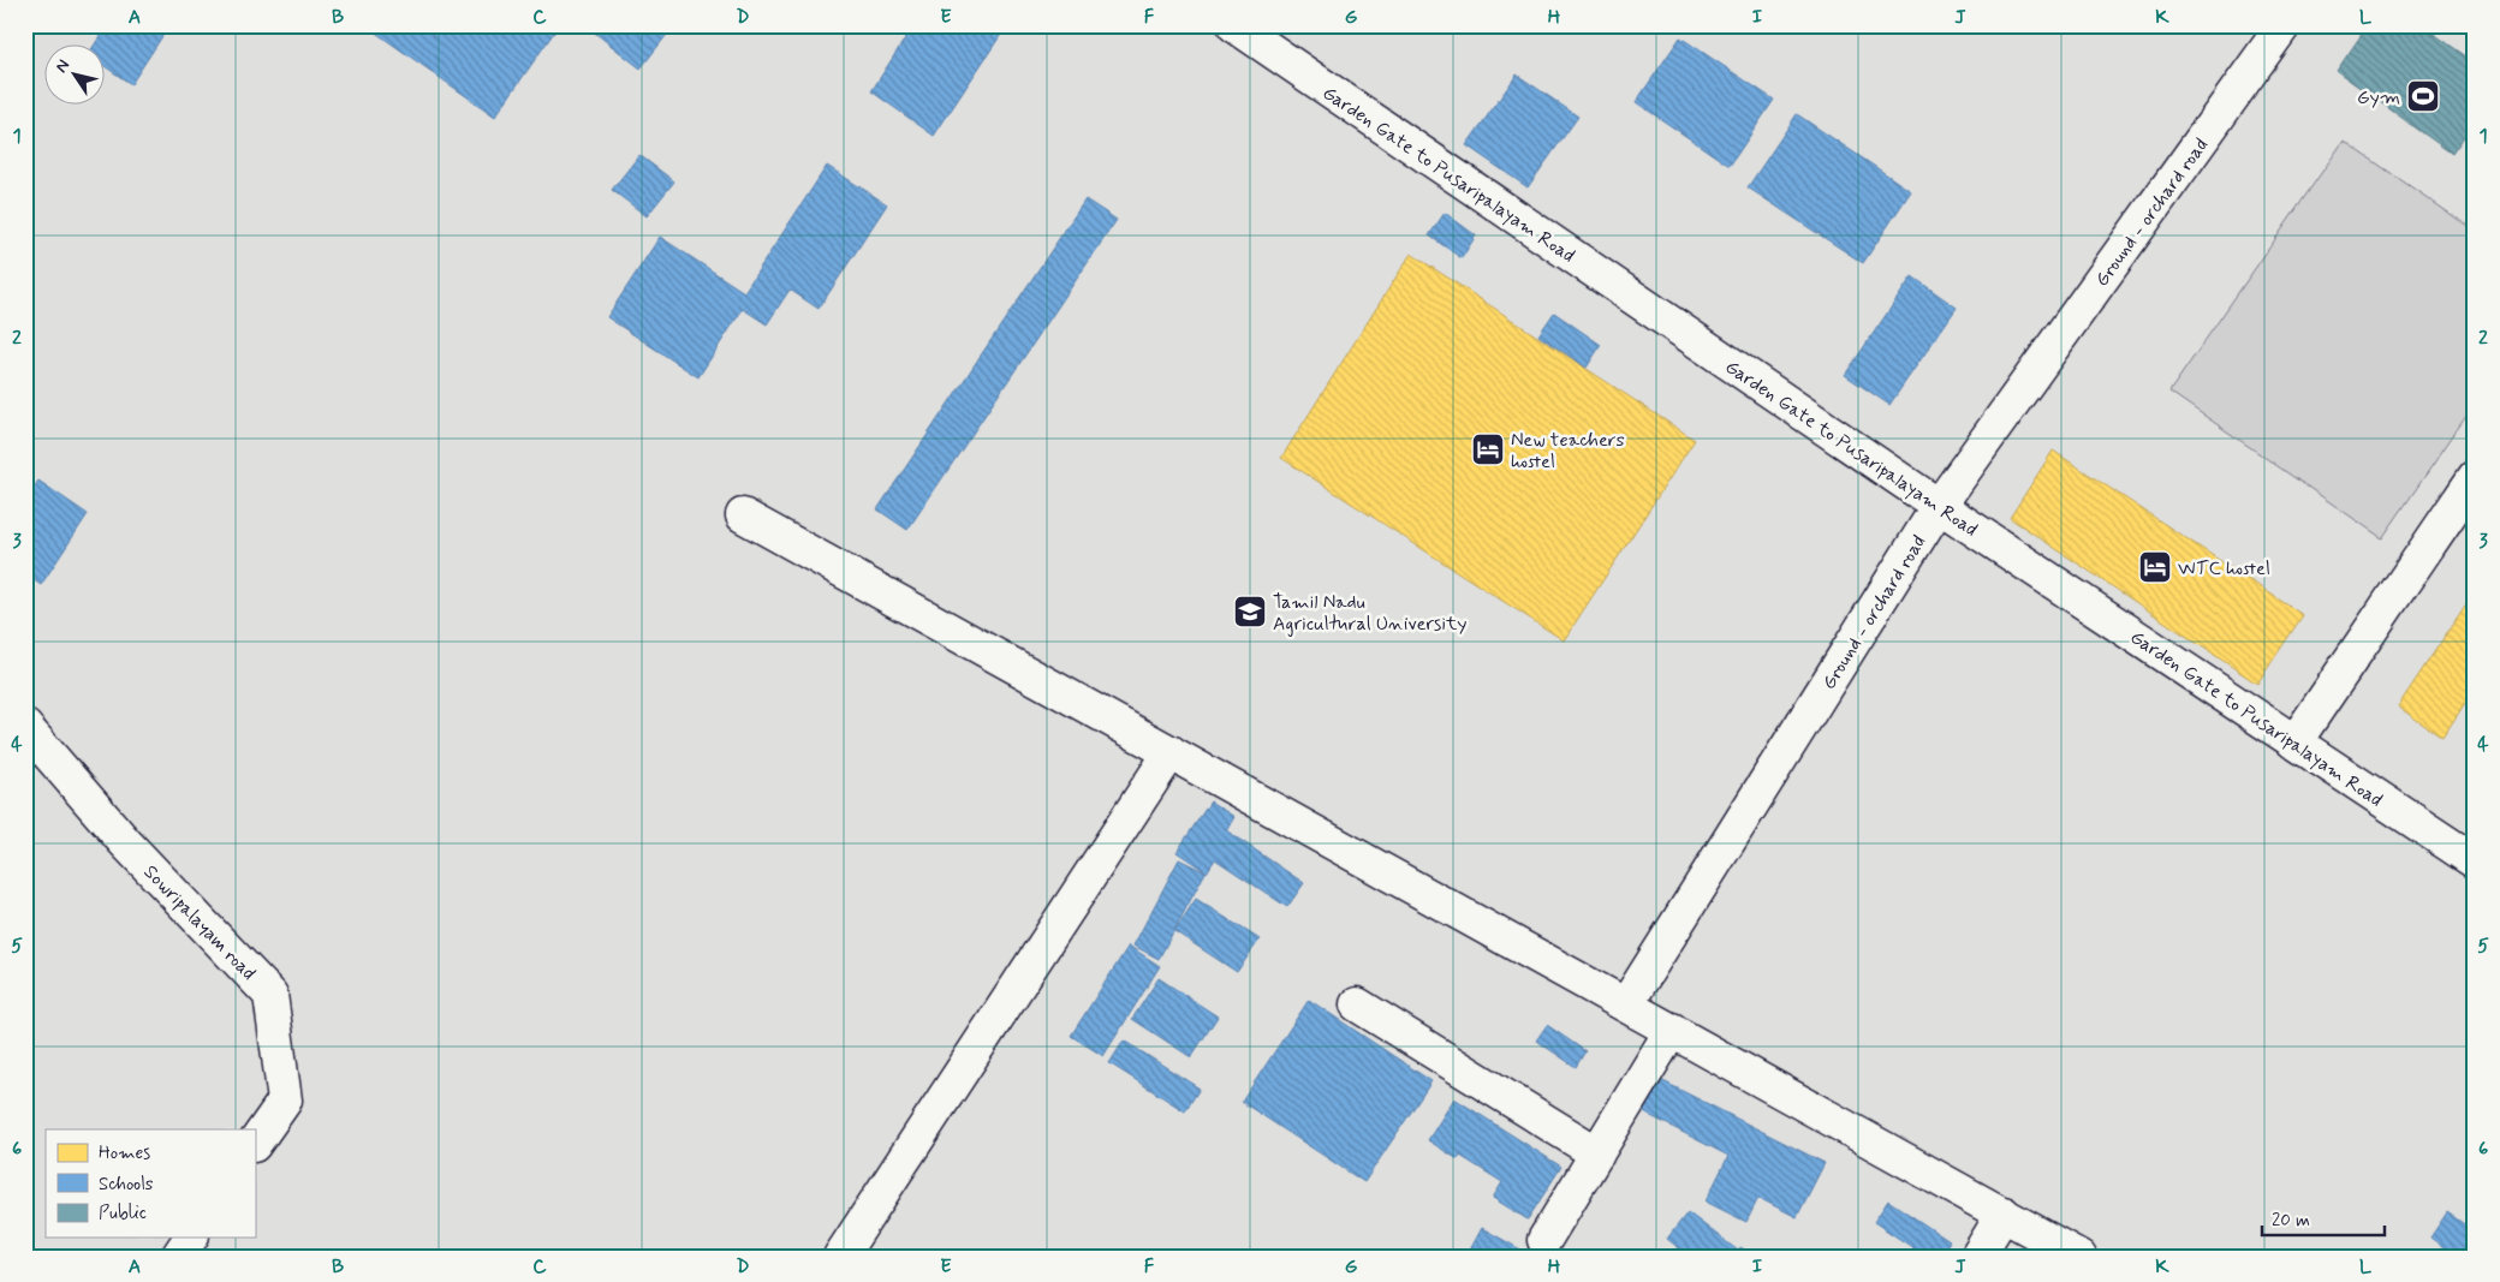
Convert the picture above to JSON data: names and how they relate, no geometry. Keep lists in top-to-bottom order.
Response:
{
  "streets": {
    "street": ["Garden Gate to Pusaripalayam Road", "Ground - orchard road", "Sowripalayam road"]
  },
  "crossings": [
    ["Garden Gate to Pusaripalayam Road", "Ground - orchard road"]
  ],
  "places": {
    "sports": ["Gym"],
    "hotel": ["New teachers hostel", "WTC hostel"],
    "school or university": ["Tamil Nadu Agricultural University"]
  },
  "legend": ["Homes", "Schools", "Public"],
  "scale_bar": "20 m",
  "north": "top left",
  "grid": {
    "columns": [
      "A",
      "B",
      "C",
      "D",
      "E",
      "F",
      "G",
      "H",
      "I",
      "J",
      "K",
      "L"
    ],
    "rows": [
      "1",
      "2",
      "3",
      "4",
      "5",
      "6"
    ]
  }
}
